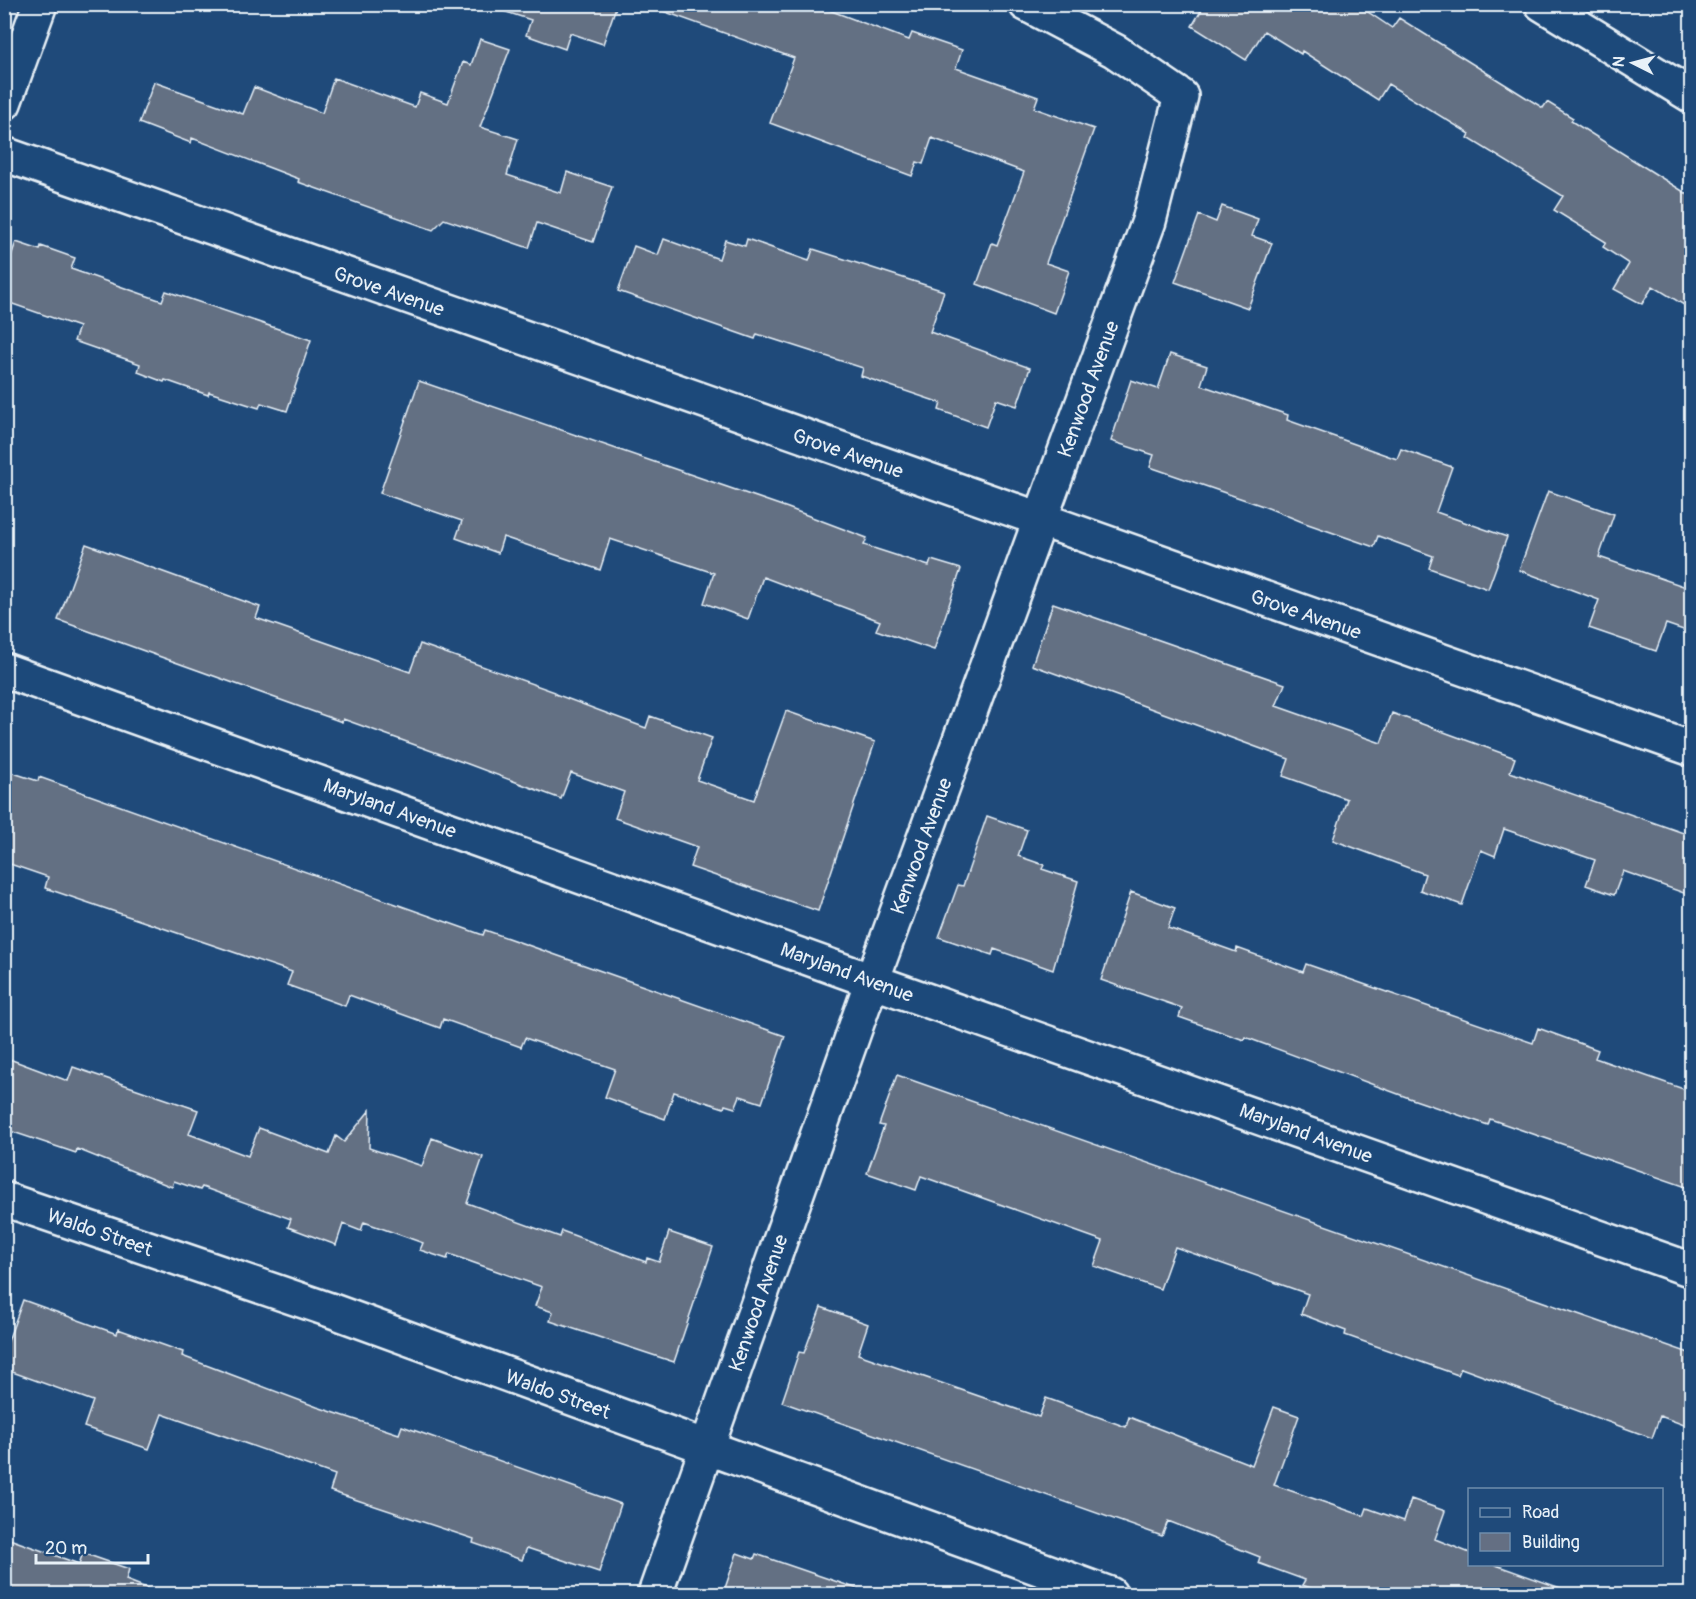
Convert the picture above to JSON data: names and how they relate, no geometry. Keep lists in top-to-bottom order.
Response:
{
  "streets": {
    "street": [
      "Grove Avenue",
      "Kenwood Avenue",
      "Maryland Avenue",
      "Waldo Street"
    ]
  },
  "crossings": [
    ["Grove Avenue", "Kenwood Avenue"],
    ["Kenwood Avenue", "Maryland Avenue"],
    ["Kenwood Avenue", "Waldo Street"]
  ],
  "legend": ["Road", "Building"],
  "scale_bar": "20 m",
  "north": "left"
}
